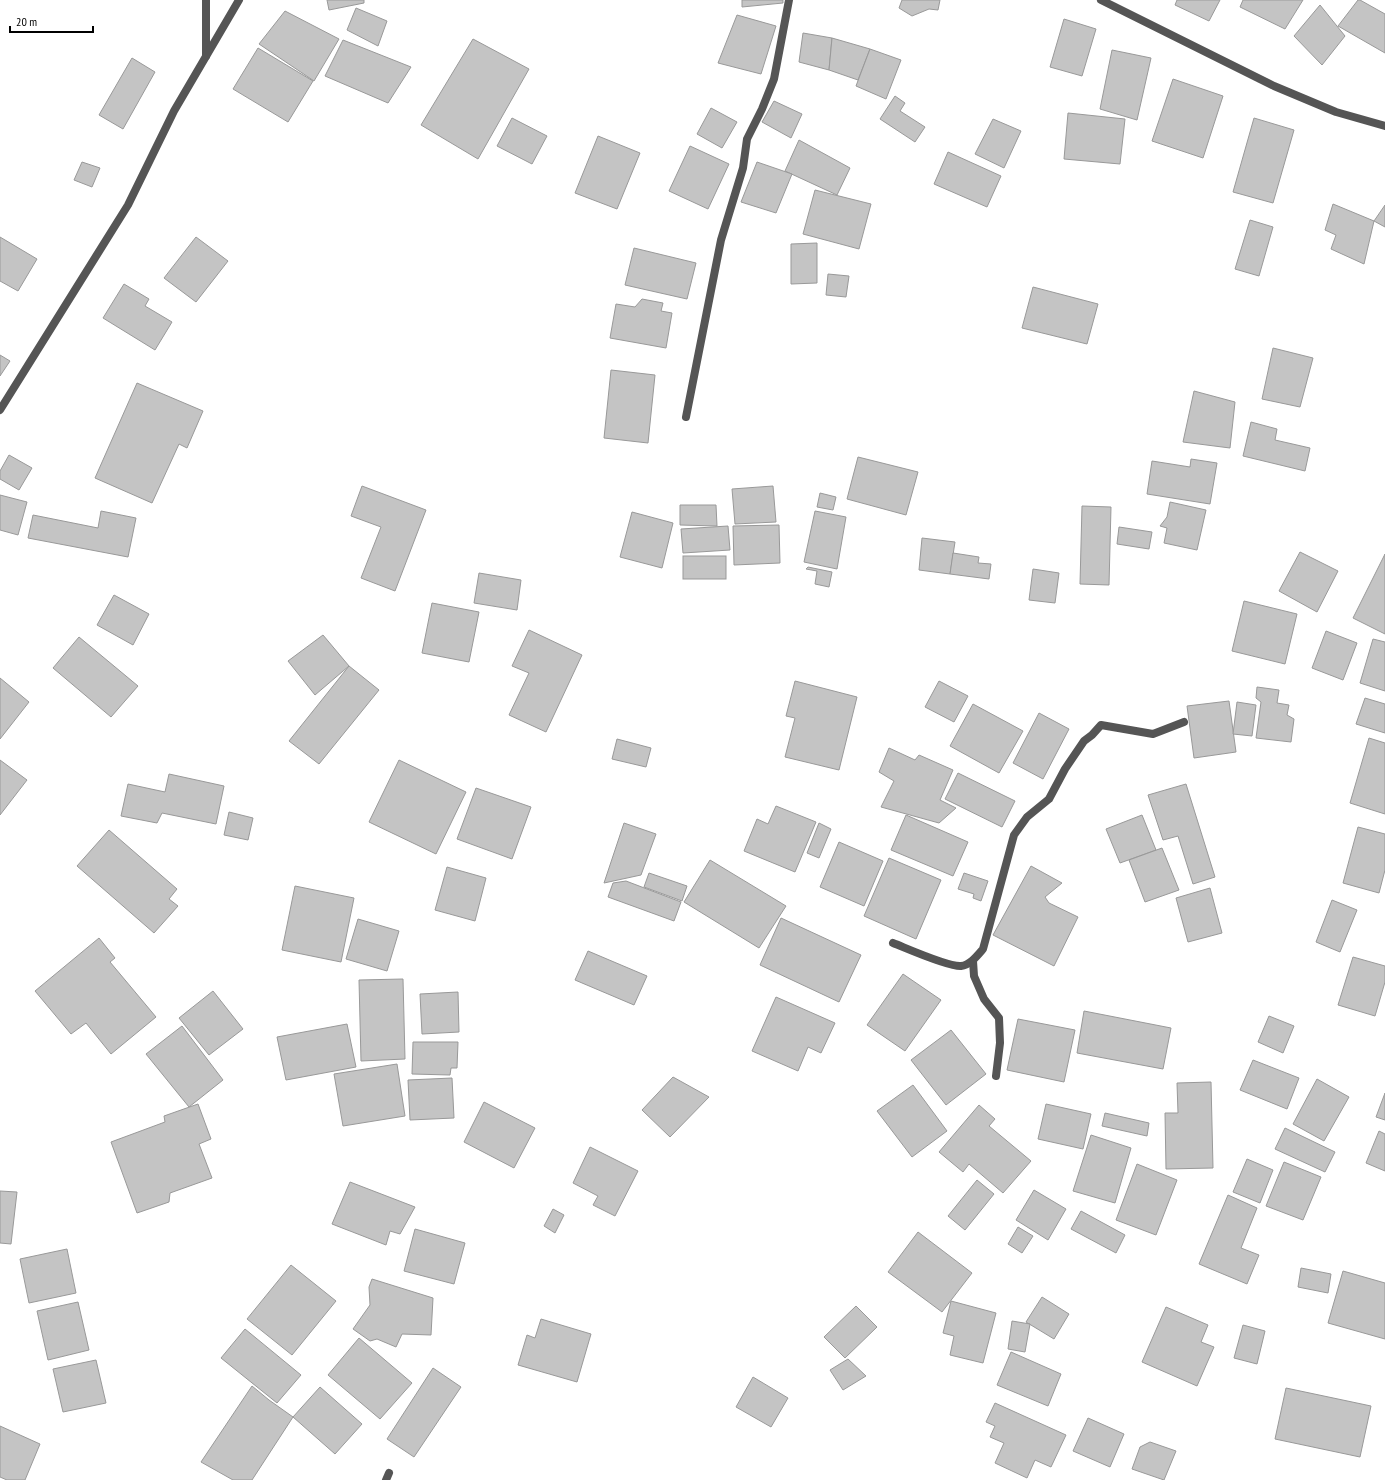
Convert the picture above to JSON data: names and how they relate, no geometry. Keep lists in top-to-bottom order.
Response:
{
  "scale_bar": "20 m"
}
